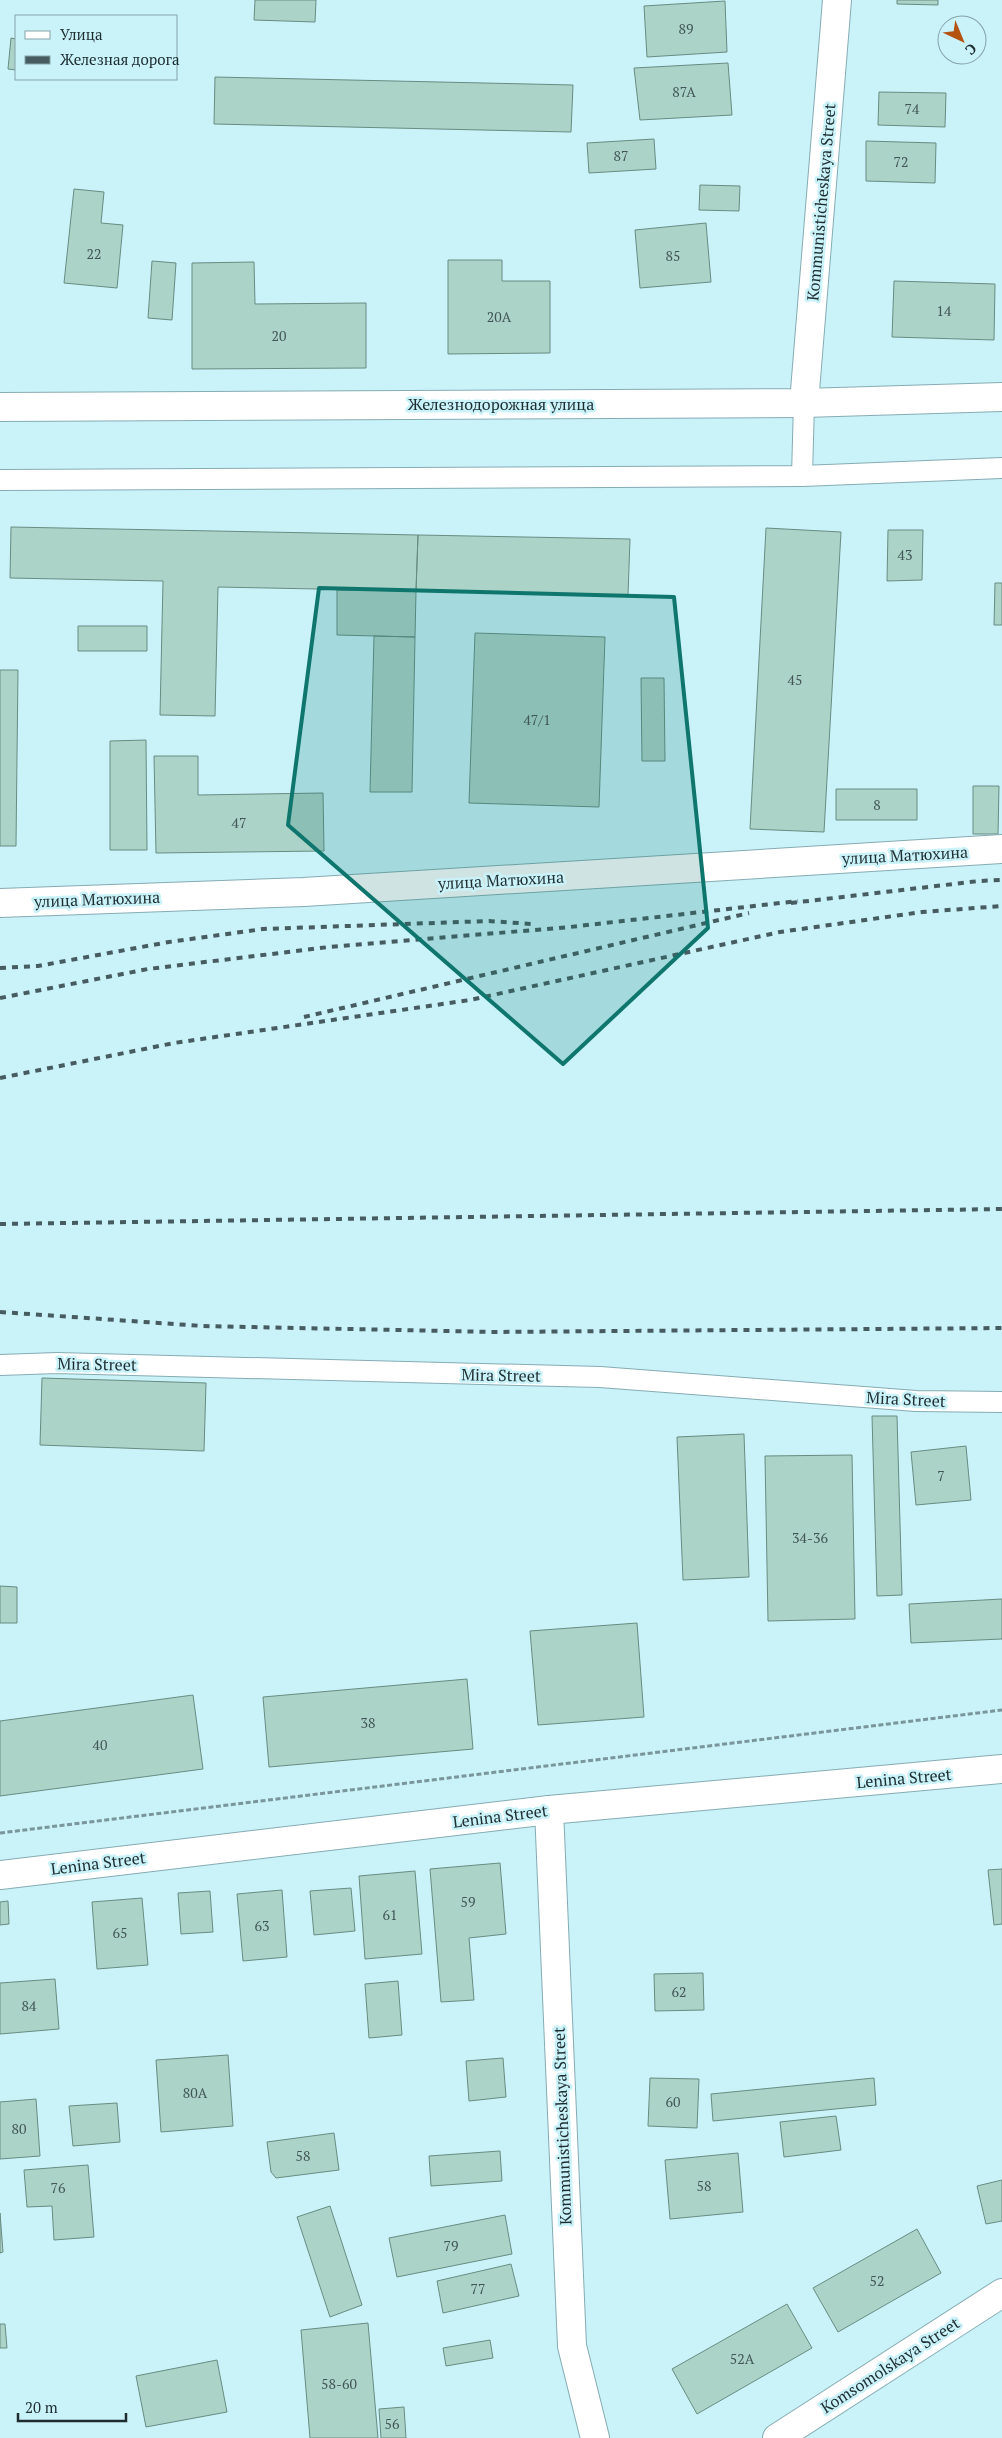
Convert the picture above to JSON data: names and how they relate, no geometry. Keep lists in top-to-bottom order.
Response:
{
  "streets": {
    "street": [
      "Kommunisticheskaya Street",
      "Железнодорожная улица",
      "улица Матюхина",
      "Lenina Street",
      "Komsomolskaya Street"
    ],
    "lane": ["Mira Street"]
  },
  "crossings": [
    ["Kommunisticheskaya Street", "Железнодорожная улица"],
    ["Kommunisticheskaya Street", "Lenina Street"]
  ],
  "house_numbers": [
    "89",
    "87А",
    "74",
    "87",
    "72",
    "22",
    "85",
    "14",
    "20А",
    "20",
    "43",
    "45",
    "47/1",
    "8",
    "47",
    "7",
    "34-36",
    "38",
    "40",
    "59",
    "61",
    "63",
    "65",
    "62",
    "84",
    "80А",
    "60",
    "80",
    "58",
    "58",
    "76",
    "79",
    "52",
    "77",
    "52А",
    "58-60",
    "56"
  ],
  "legend": ["Улица", "Железная дорога"],
  "scale_bar": "20 m",
  "north": "bottom right"
}
